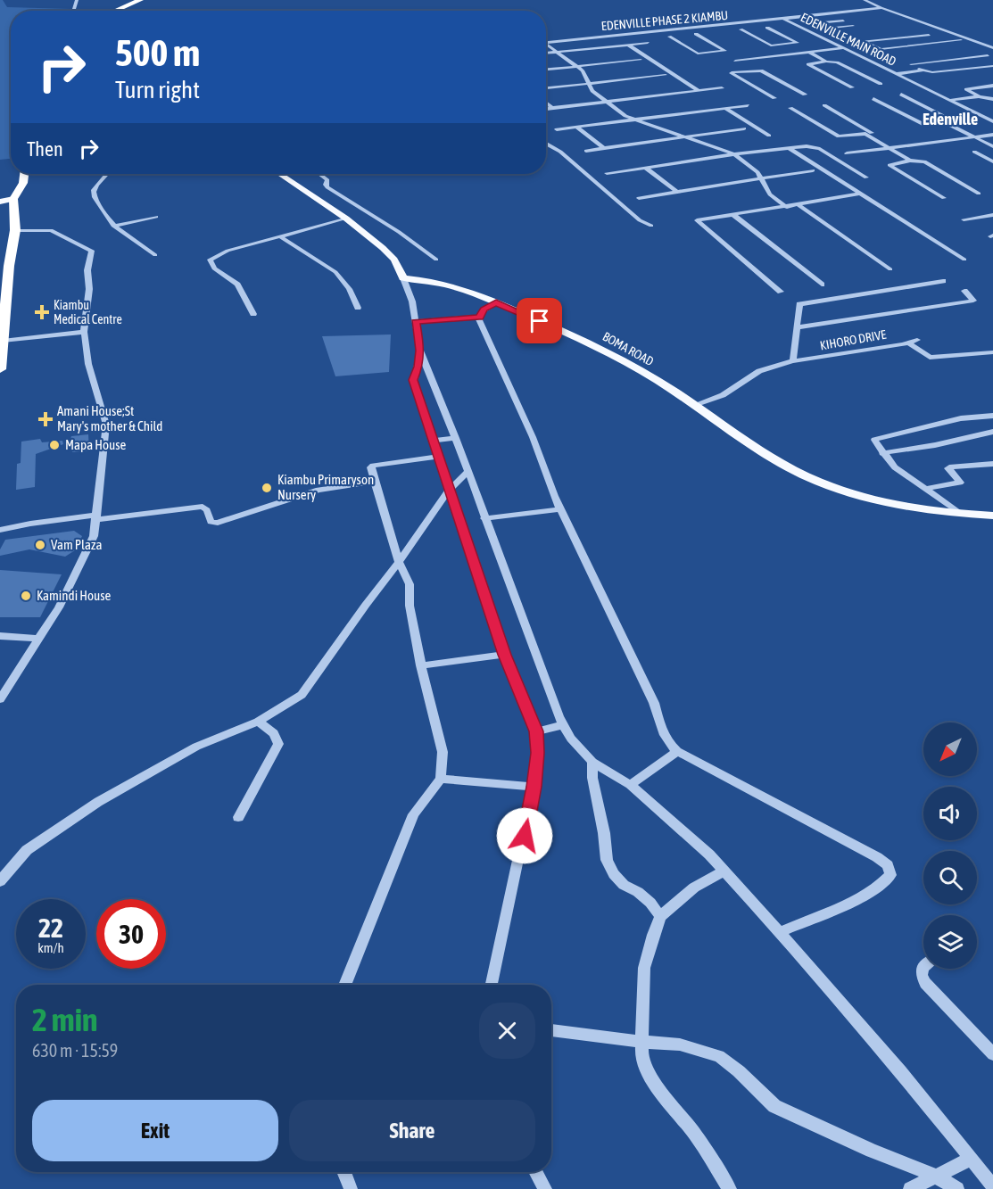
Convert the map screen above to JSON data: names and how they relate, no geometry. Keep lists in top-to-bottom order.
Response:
{
  "streets": {
    "main road": ["BOMA ROAD"],
    "street": ["EDENVILLE PHASE 2 KIAMBU", "EDENVILLE MAIN ROAD", "KIHORO DRIVE"]
  },
  "crossings": [
    ["EDENVILLE PHASE 2 KIAMBU", "EDENVILLE MAIN ROAD"],
    ["KIHORO DRIVE", "BOMA ROAD"]
  ],
  "districts": ["Edenville"],
  "places": {
    "health": ["Kiambu Medical Centre", "Amani House;St Mary's mother & Child"],
    "other": [
      "Mapa House",
      "Kiambu Primaryson Nursery",
      "Vam Plaza",
      "Kamindi House"
    ]
  },
  "north": "bottom left",
  "page": {
    "turn": ["500 m", "Turn right"],
    "then": "Then",
    "speed": "22 km/h",
    "limit": "30",
    "heading": ["2 min", "630 m · 15:59"],
    "buttons": ["Exit", "Share"]
  }
}
